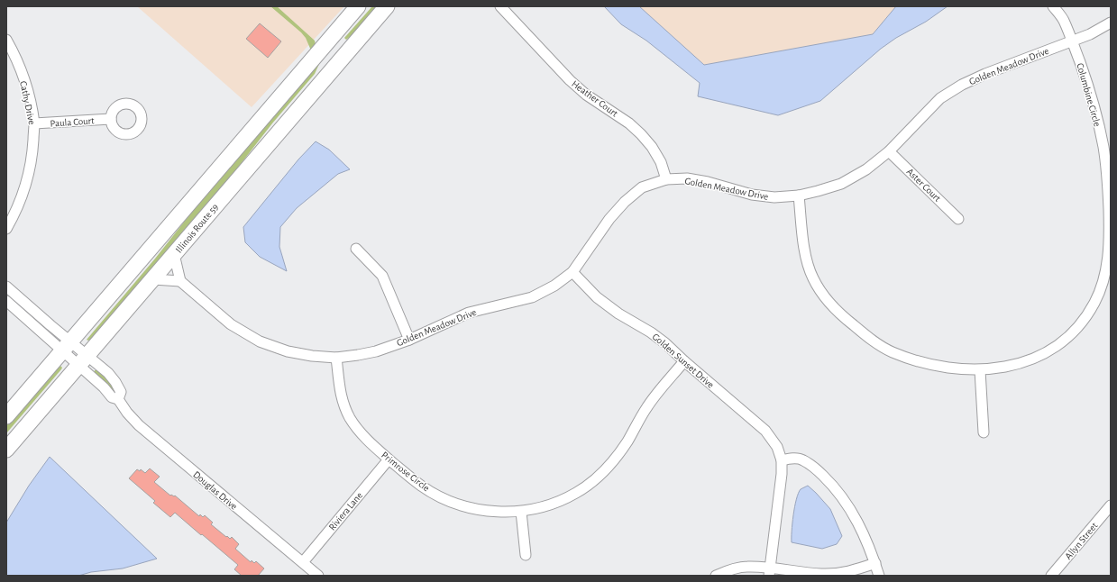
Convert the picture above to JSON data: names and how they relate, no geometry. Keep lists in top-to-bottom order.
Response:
{
  "streets": {
    "main road": ["Illinois Route 59"],
    "street": [
      "Golden Meadow Drive",
      "Columbine Circle",
      "Heather Court",
      "Cathy Drive",
      "Paula Court",
      "Aster Court",
      "Golden Sunset Drive",
      "Primrose Circle",
      "Douglas Drive",
      "Riviera Lane",
      "Allyn Street"
    ]
  },
  "crossings": [
    ["Golden Meadow Drive", "Columbine Circle"],
    ["Golden Meadow Drive", "Heather Court"],
    ["Golden Meadow Drive", "Aster Court"],
    ["Golden Meadow Drive", "Golden Sunset Drive"],
    ["Golden Meadow Drive", "Primrose Circle"],
    ["Cathy Drive", "Paula Court"],
    ["Illinois Route 59", "Douglas Drive"],
    ["Golden Sunset Drive", "Primrose Circle"],
    ["Primrose Circle", "Riviera Lane"],
    ["Douglas Drive", "Riviera Lane"]
  ]
}
